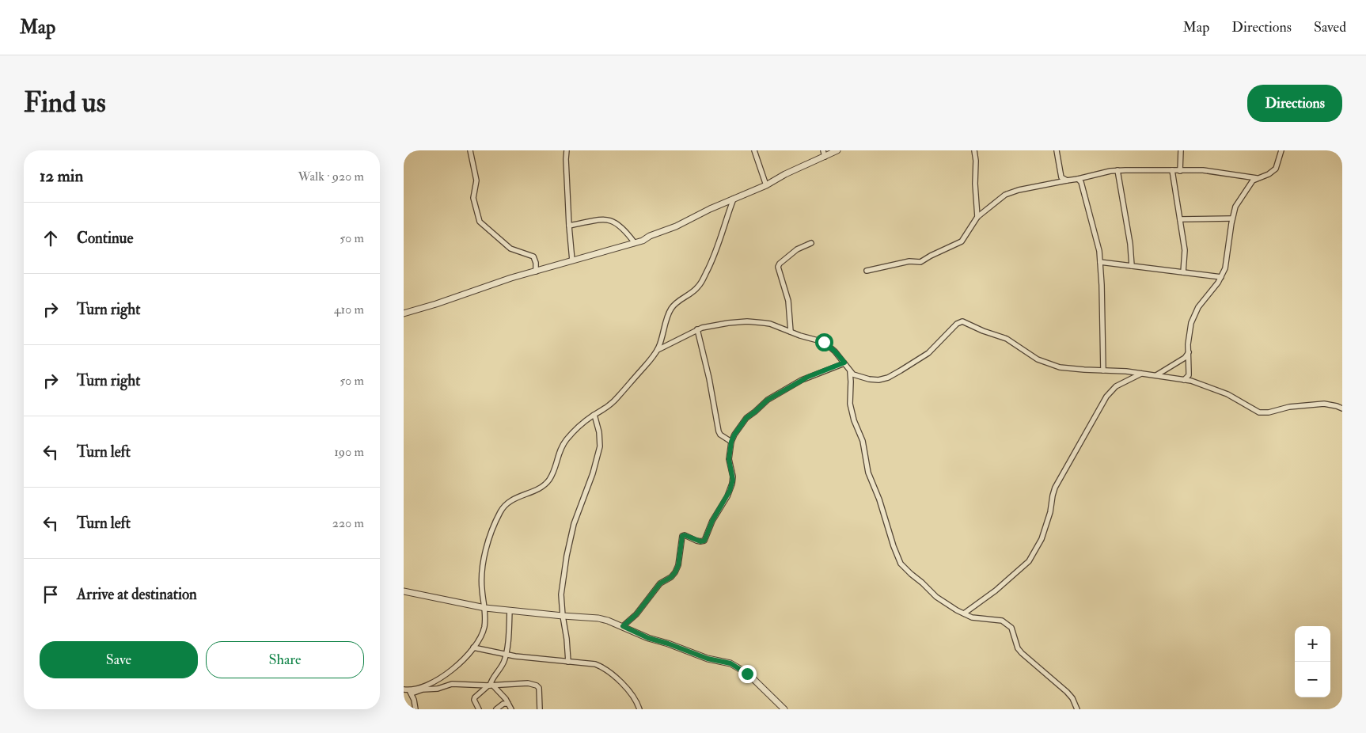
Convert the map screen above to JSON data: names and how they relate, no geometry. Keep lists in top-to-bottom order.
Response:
{
  "page": {
    "header": "Map",
    "nav": ["Map", "Directions", "Saved"],
    "buttons": [
      "Directions",
      ["Save", "Share"]
    ],
    "title": "Find us",
    "heading": ["12 min", "Walk · 920 m"],
    "list": [
      ["Continue", "50 m"],
      ["Turn right", "410 m"],
      ["Turn right", "50 m"],
      ["Turn left", "190 m"],
      ["Turn left", "220 m"],
      "Arrive at destination"
    ],
    "map_buttons": ["+", "−"]
  }
}
